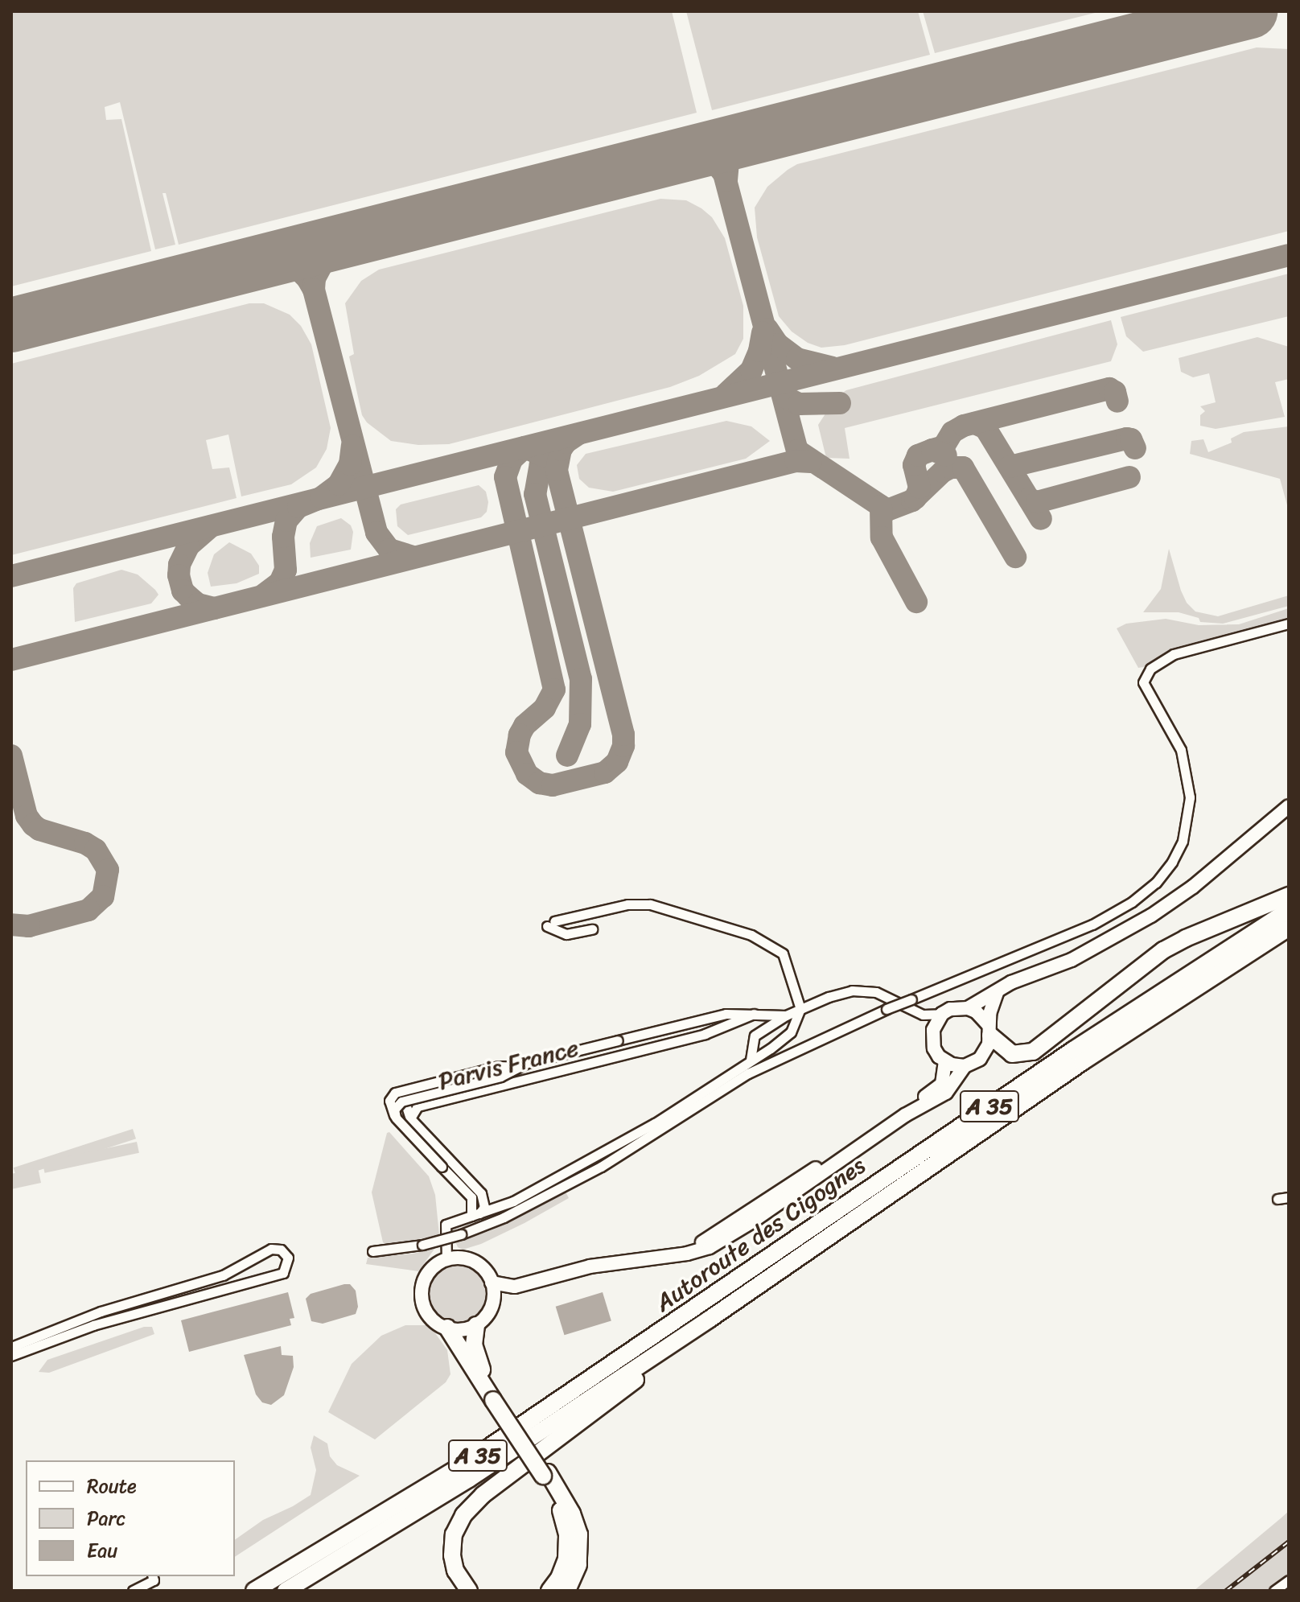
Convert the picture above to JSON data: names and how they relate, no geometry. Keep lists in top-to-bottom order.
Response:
{
  "streets": {
    "highway": ["A 35", "Autoroute des Cigognes"],
    "street": ["Parvis France"]
  },
  "legend": ["Route", "Parc", "Eau"]
}
